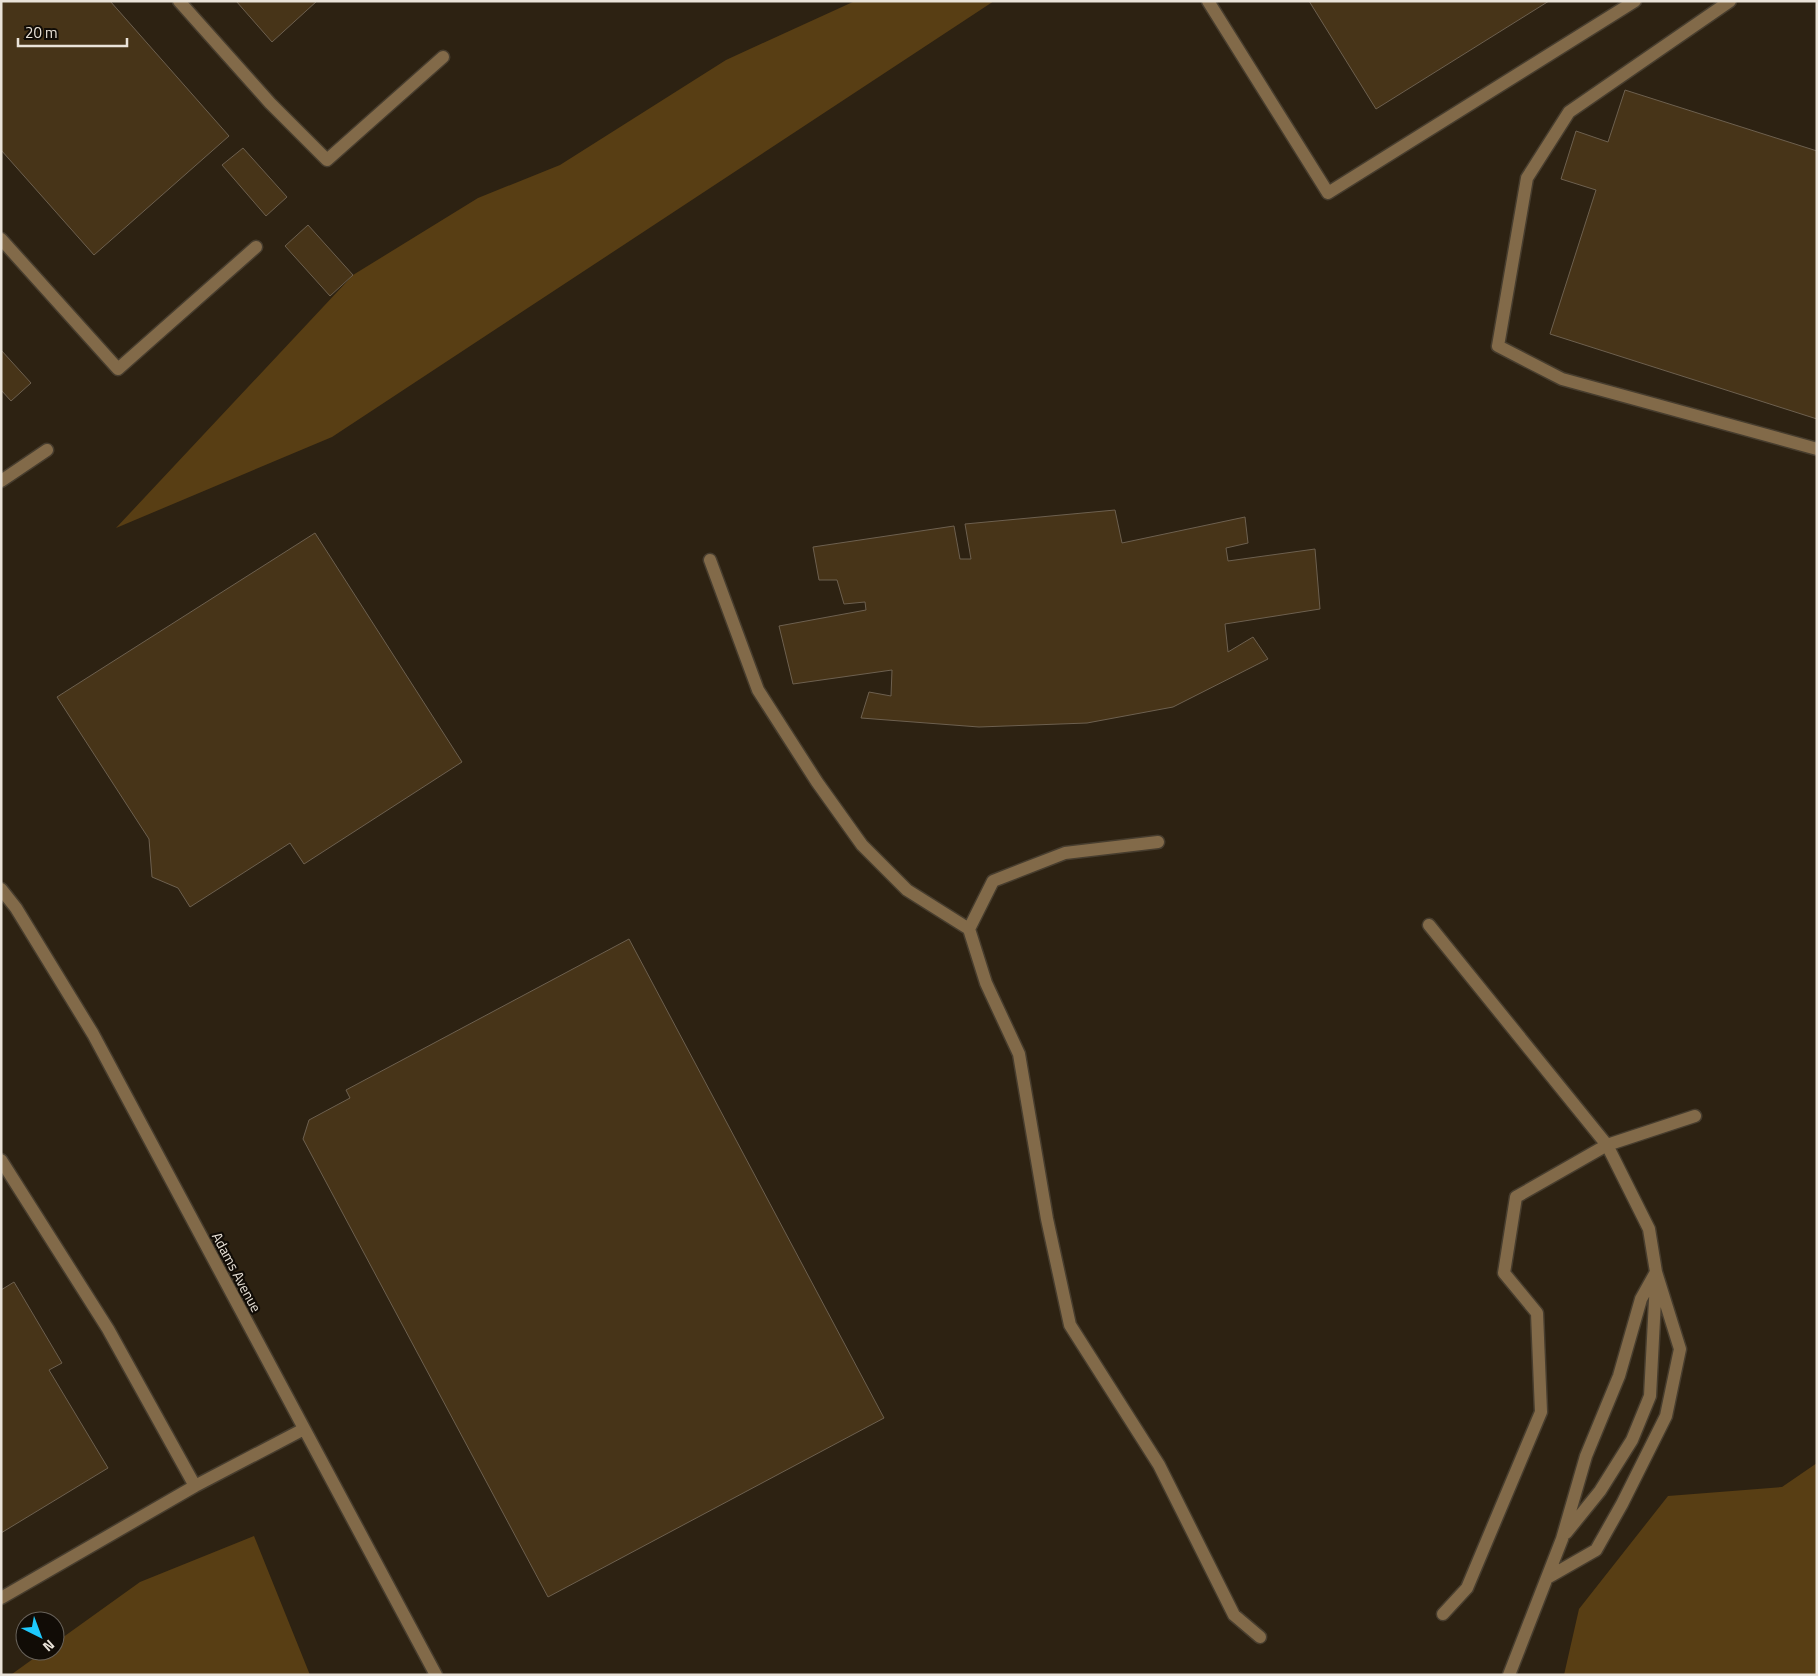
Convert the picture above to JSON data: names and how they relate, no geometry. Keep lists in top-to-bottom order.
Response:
{
  "streets": {
    "street": ["Adams Avenue"]
  },
  "scale_bar": "20 m",
  "north": "bottom right"
}
